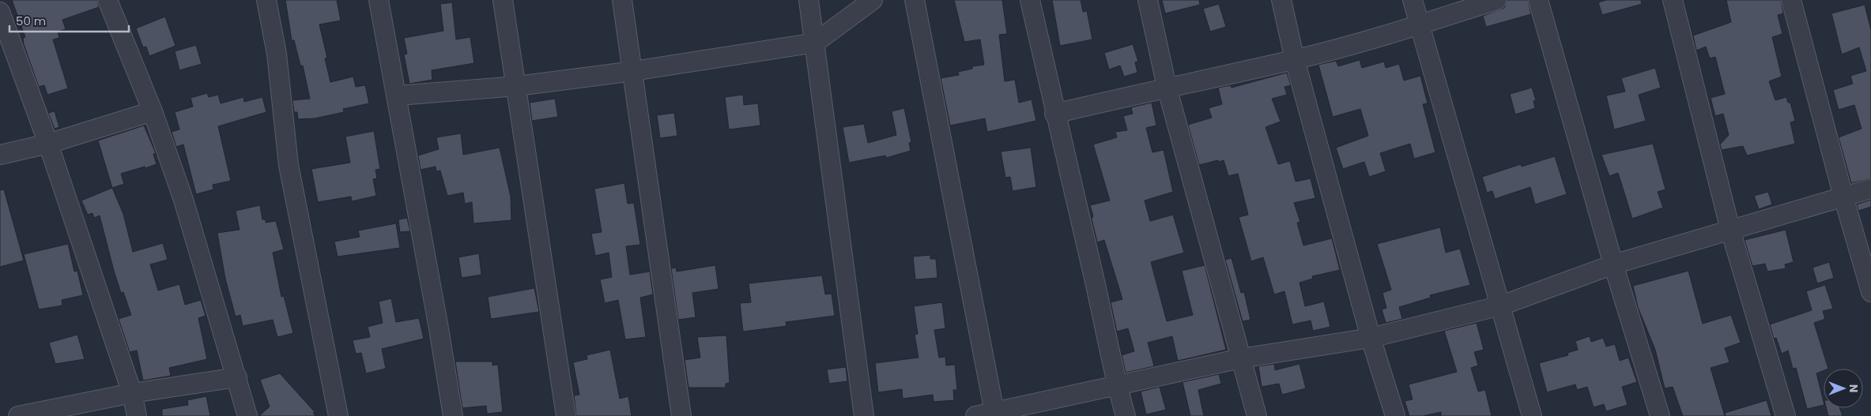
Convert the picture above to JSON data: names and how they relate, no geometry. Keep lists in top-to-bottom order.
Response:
{
  "scale_bar": "50 m",
  "north": "right"
}
